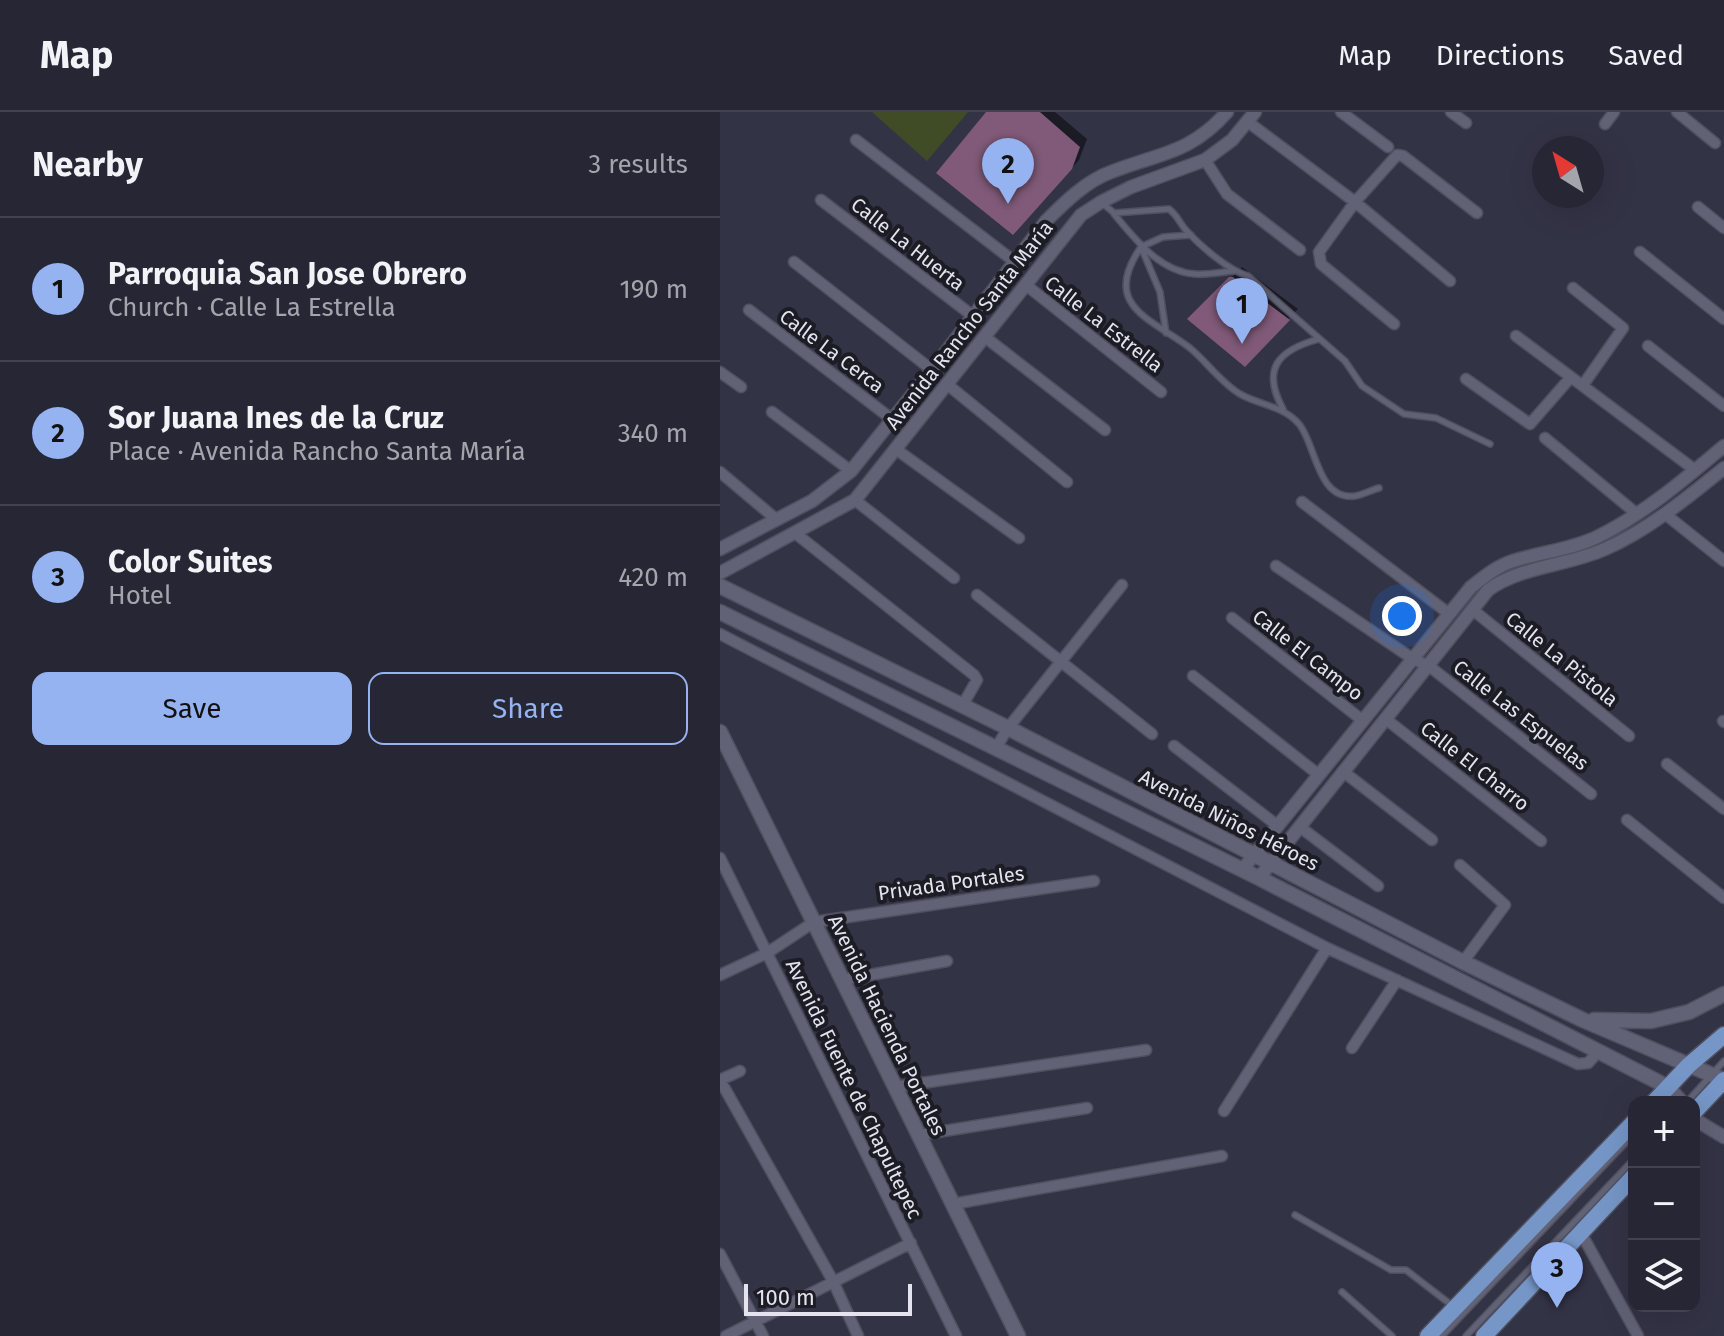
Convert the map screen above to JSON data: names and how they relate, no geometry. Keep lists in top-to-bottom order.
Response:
{
  "streets": {
    "main road": ["Avenida Niños Héroes", "Avenida Hacienda Portales"],
    "street": [
      "Calle La Huerta",
      "Calle La Estrella",
      "Avenida Rancho Santa María",
      "Calle La Cerca",
      "Calle El Campo",
      "Calle La Pistola",
      "Calle Las Espuelas",
      "Calle El Charro",
      "Privada Portales",
      "Avenida Fuente de Chapultepec"
    ]
  },
  "crossings": [
    ["Calle La Huerta", "Avenida Rancho Santa María"],
    ["Calle La Estrella", "Avenida Rancho Santa María"],
    ["Avenida Rancho Santa María", "Calle La Cerca"],
    ["Privada Portales", "Avenida Hacienda Portales"]
  ],
  "scale_bar": "100 m",
  "north": "top left",
  "page": {
    "header": "Map",
    "nav": ["Map", "Directions", "Saved"],
    "heading": ["Nearby", "3 results"],
    "pins": ["2", "1", "3"],
    "list": [
      {
        "mark": "1",
        "name": "Parroquia San Jose Obrero",
        "note": "Church · Calle La Estrella",
        "value": "190 m"
      },
      {
        "mark": "2",
        "name": "Sor Juana Ines de la Cruz",
        "note": "Place · Avenida Rancho Santa María",
        "value": "340 m"
      },
      {
        "mark": "3",
        "name": "Color Suites",
        "note": "Hotel",
        "value": "420 m"
      }
    ],
    "buttons": ["Save", "Share"],
    "map_buttons": ["+", "−"],
    "scale": "100 m"
  }
}
